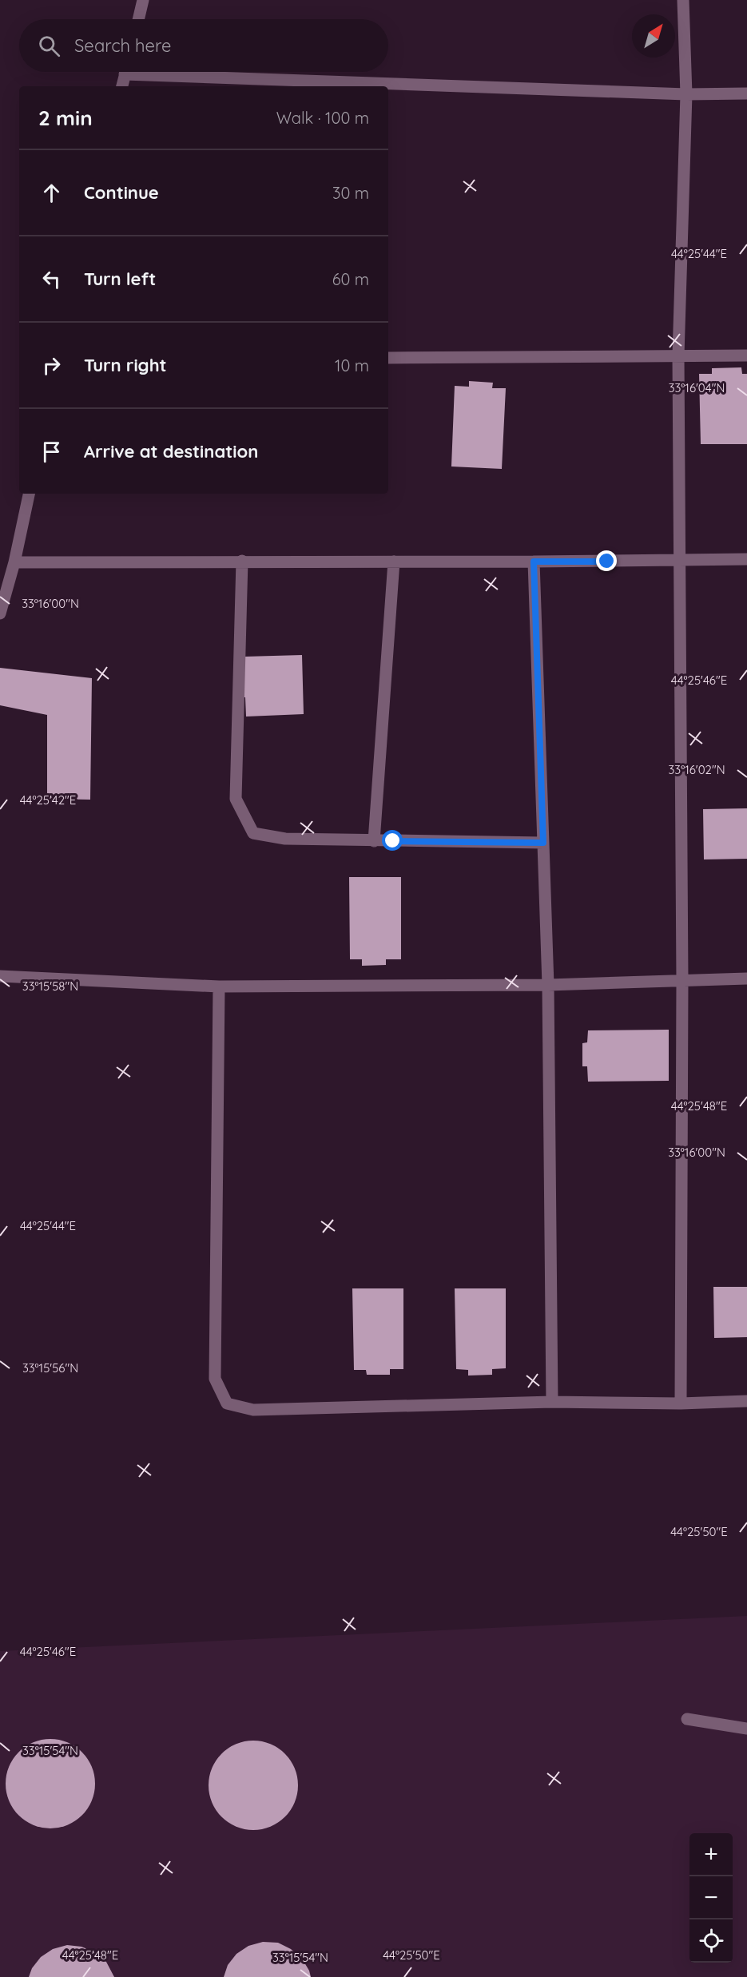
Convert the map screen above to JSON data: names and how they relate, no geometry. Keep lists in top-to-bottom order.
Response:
{
  "north": "top right",
  "page": {
    "search": "Search here",
    "heading": ["2 min", "Walk · 100 m"],
    "list": [
      ["Continue", "30 m"],
      ["Turn left", "60 m"],
      ["Turn right", "10 m"],
      "Arrive at destination"
    ],
    "map_buttons": ["+", "−"]
  },
  "coordinates": [
    "44°25'44\"E",
    "33°16'04\"N",
    "33°16'00\"N",
    "44°25'46\"E",
    "33°16'02\"N",
    "44°25'42\"E",
    "33°15'58\"N",
    "44°25'48\"E",
    "33°15'56\"N",
    "44°25'50\"E",
    "33°15'54\"N"
  ]
}
